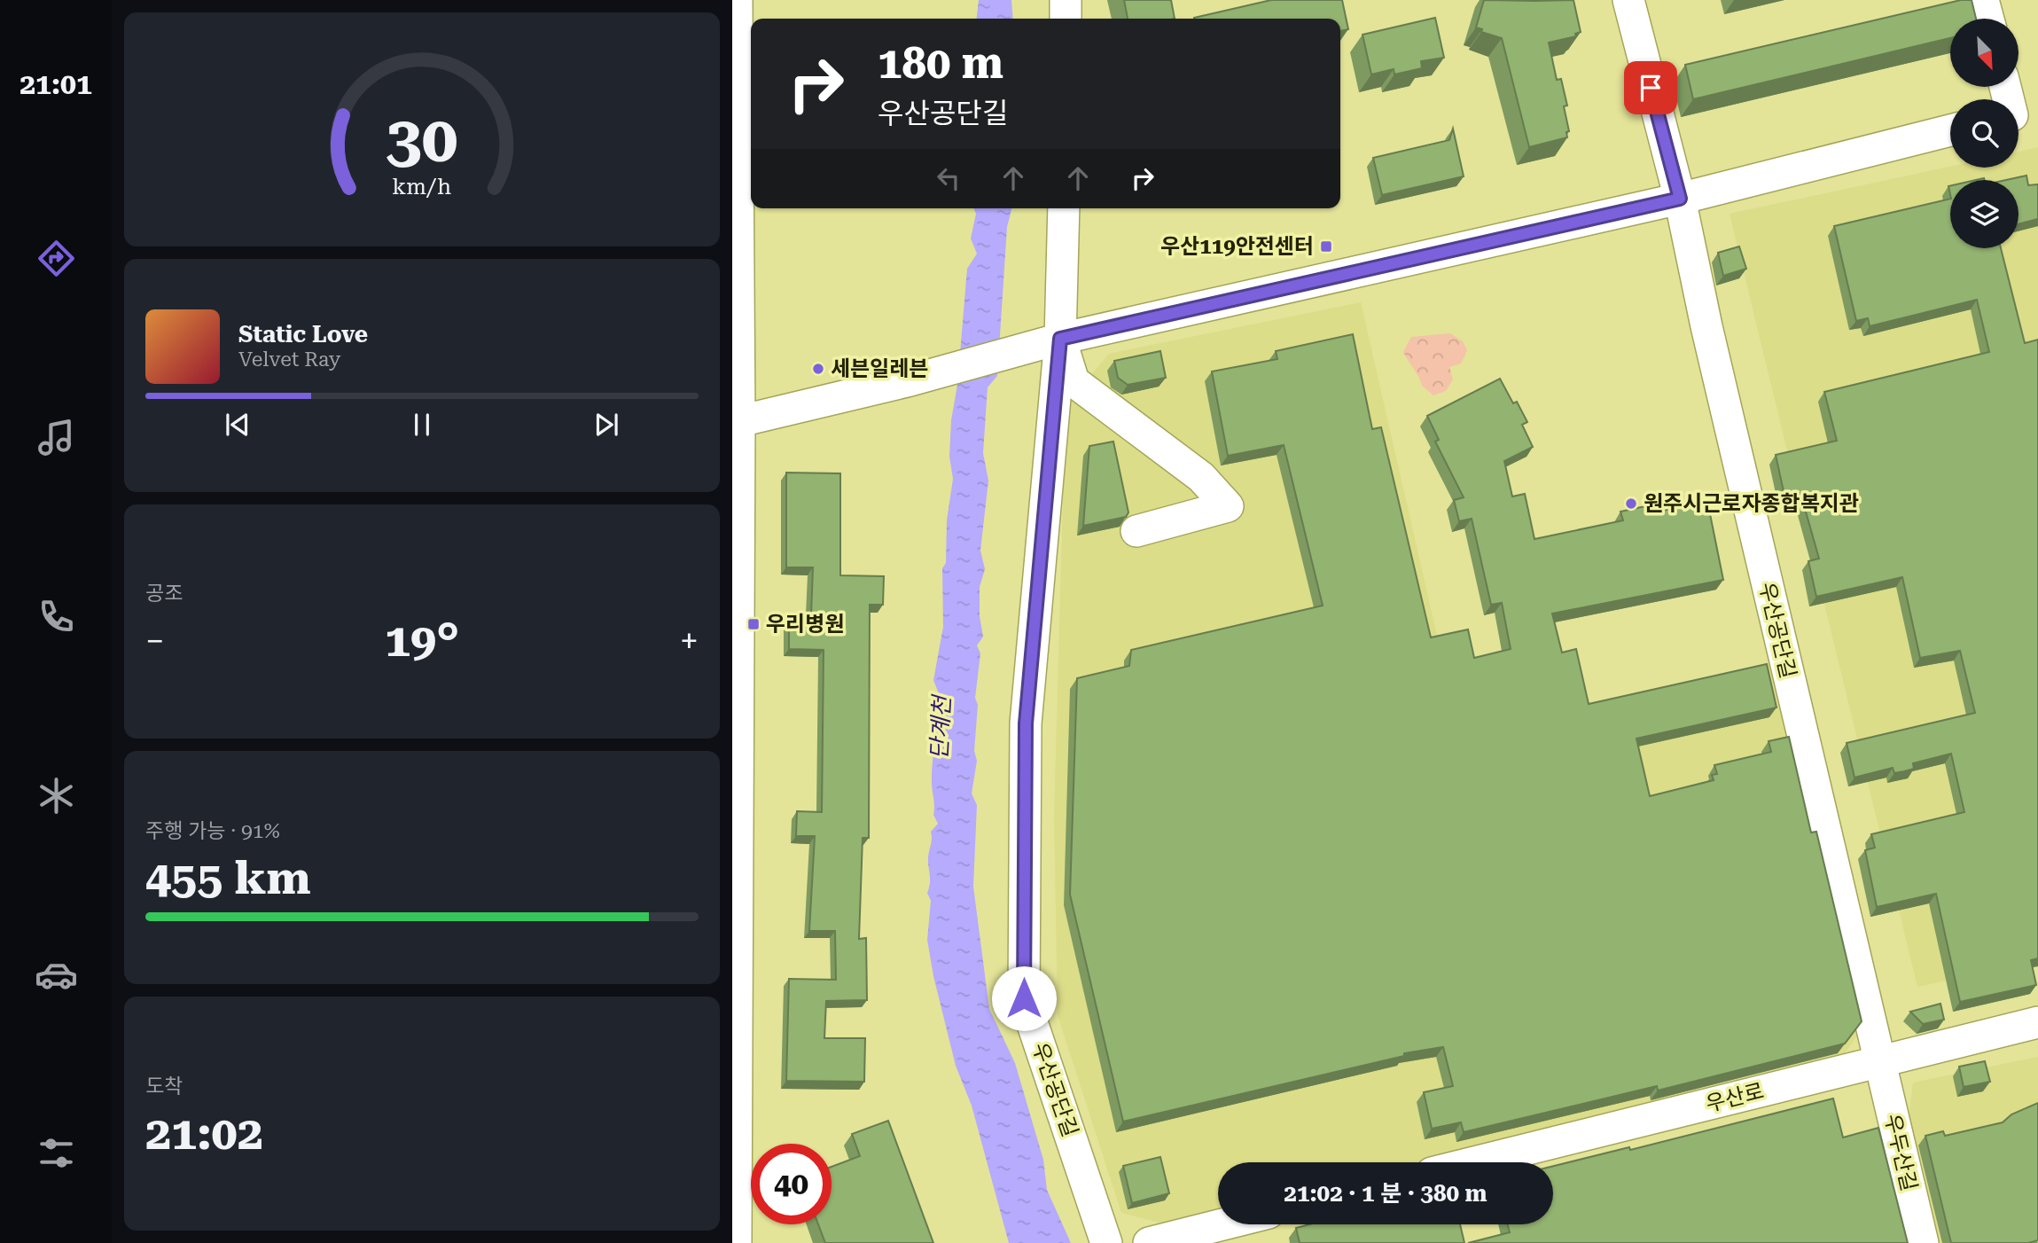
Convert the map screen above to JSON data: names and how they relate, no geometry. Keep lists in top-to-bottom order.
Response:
{
  "streets": {
    "street": ["우산공단길", "우산로", "우두산길"]
  },
  "crossings": [
    ["우산공단길", "우산로"],
    ["우산공단길", "우두산길"],
    ["우산로", "우두산길"]
  ],
  "water": ["단계천"],
  "places": {
    "transit": ["우산119안전센터", "우리병원"],
    "other": ["세븐일레븐", "원주시근로자종합복지관"]
  },
  "north": "bottom right",
  "page": {
    "tabs": "21:01",
    "turn": ["180 m", "우산공단길"],
    "song": ["Static Love", "Velvet Ray"],
    "tile": [
      "공조",
      ["주행 가능 · 91%", "455 km"],
      ["도착", "21:02"]
    ],
    "heat": ["−", "19°", "+"],
    "limit": "40",
    "trip": "21:02 · 1 분 · 380 m",
    "gauge": ["30", "km/h"]
  }
}
